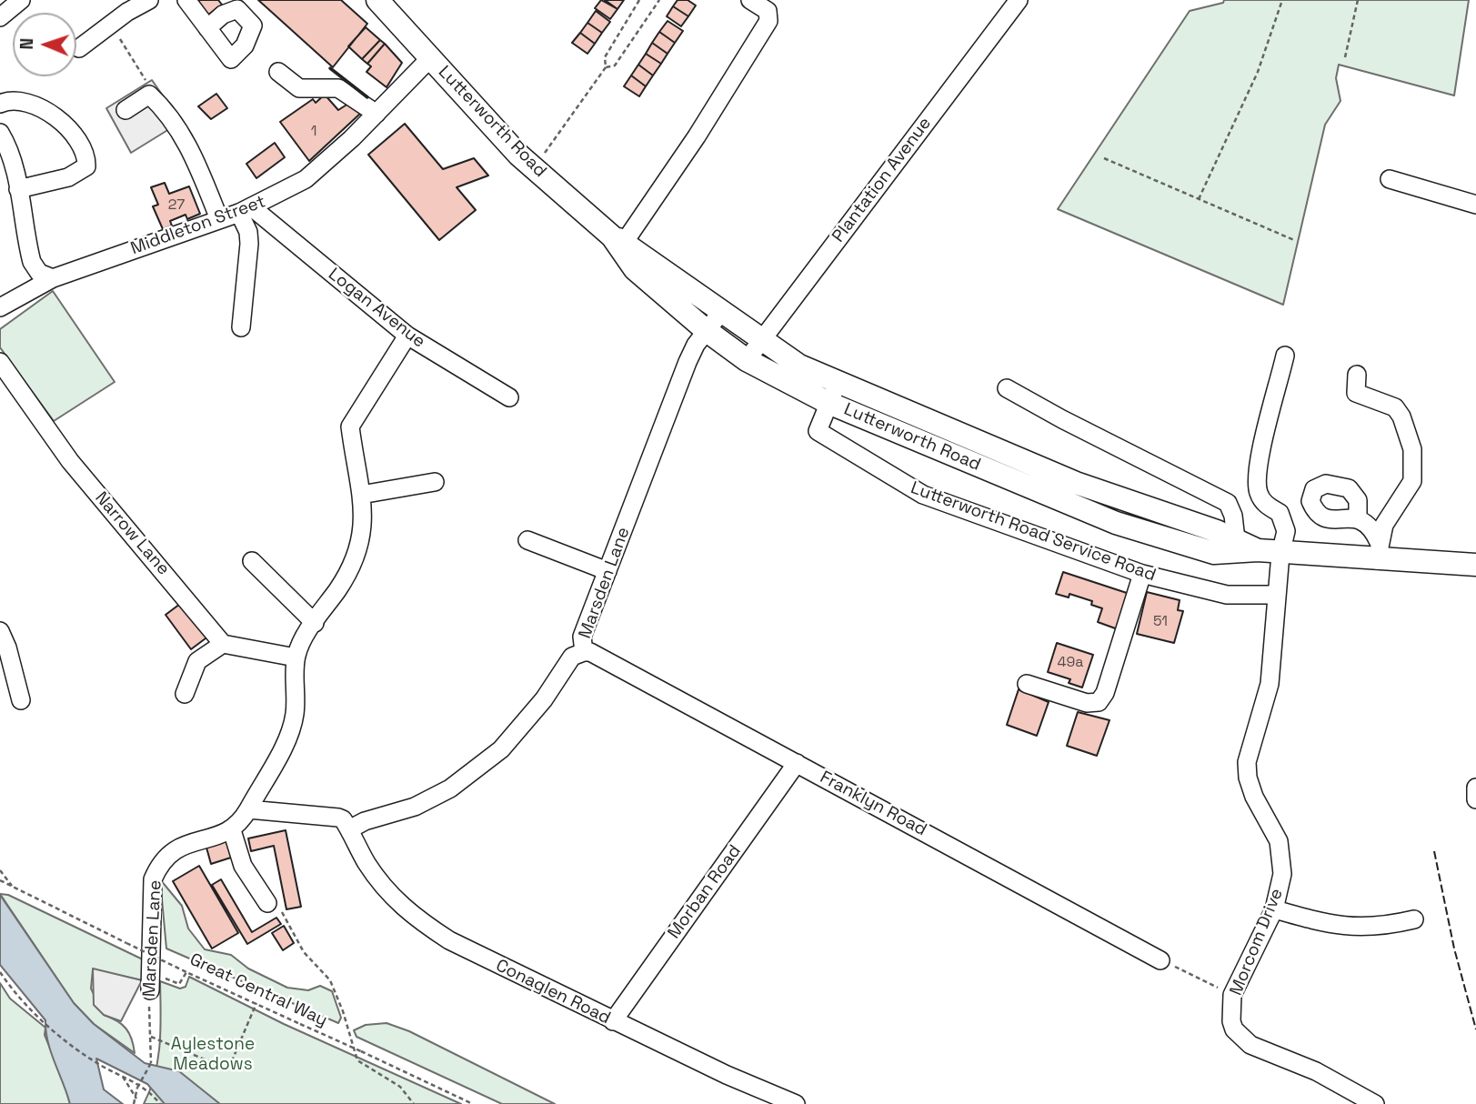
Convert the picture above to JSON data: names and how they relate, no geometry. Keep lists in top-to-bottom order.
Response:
{
  "streets": {
    "main road": ["Lutterworth Road"],
    "street": [
      "Plantation Avenue",
      "Middleton Street",
      "Logan Avenue",
      "Lutterworth Road Service Road",
      "Narrow Lane",
      "Marsden Lane",
      "Franklyn Road",
      "Morban Road",
      "Morcom Drive",
      "Conaglen Road"
    ],
    "path": ["Great Central Way"]
  },
  "crossings": [
    ["Lutterworth Road", "Plantation Avenue"],
    ["Lutterworth Road", "Middleton Street"],
    ["Lutterworth Road", "Lutterworth Road Service Road"],
    ["Lutterworth Road", "Marsden Lane"],
    ["Lutterworth Road", "Morcom Drive"],
    ["Middleton Street", "Logan Avenue"],
    ["Lutterworth Road Service Road", "Morcom Drive"],
    ["Marsden Lane", "Franklyn Road"],
    ["Marsden Lane", "Conaglen Road"],
    ["Franklyn Road", "Morban Road"],
    ["Morban Road", "Conaglen Road"]
  ],
  "parks": ["Aylestone Meadows"],
  "house_numbers": [
    "1",
    "27",
    "51",
    "49a"
  ],
  "north": "left"
}
